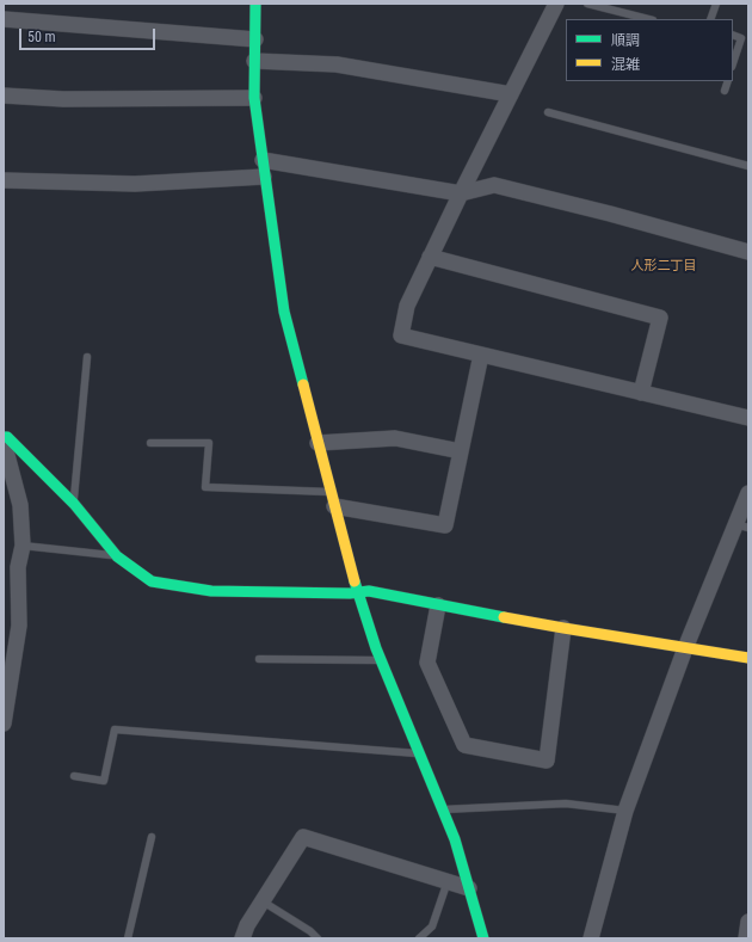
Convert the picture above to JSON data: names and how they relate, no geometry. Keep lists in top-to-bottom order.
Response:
{
  "districts": ["人形二丁目"],
  "legend": ["順調", "混雑"],
  "scale_bar": "50 m"
}
